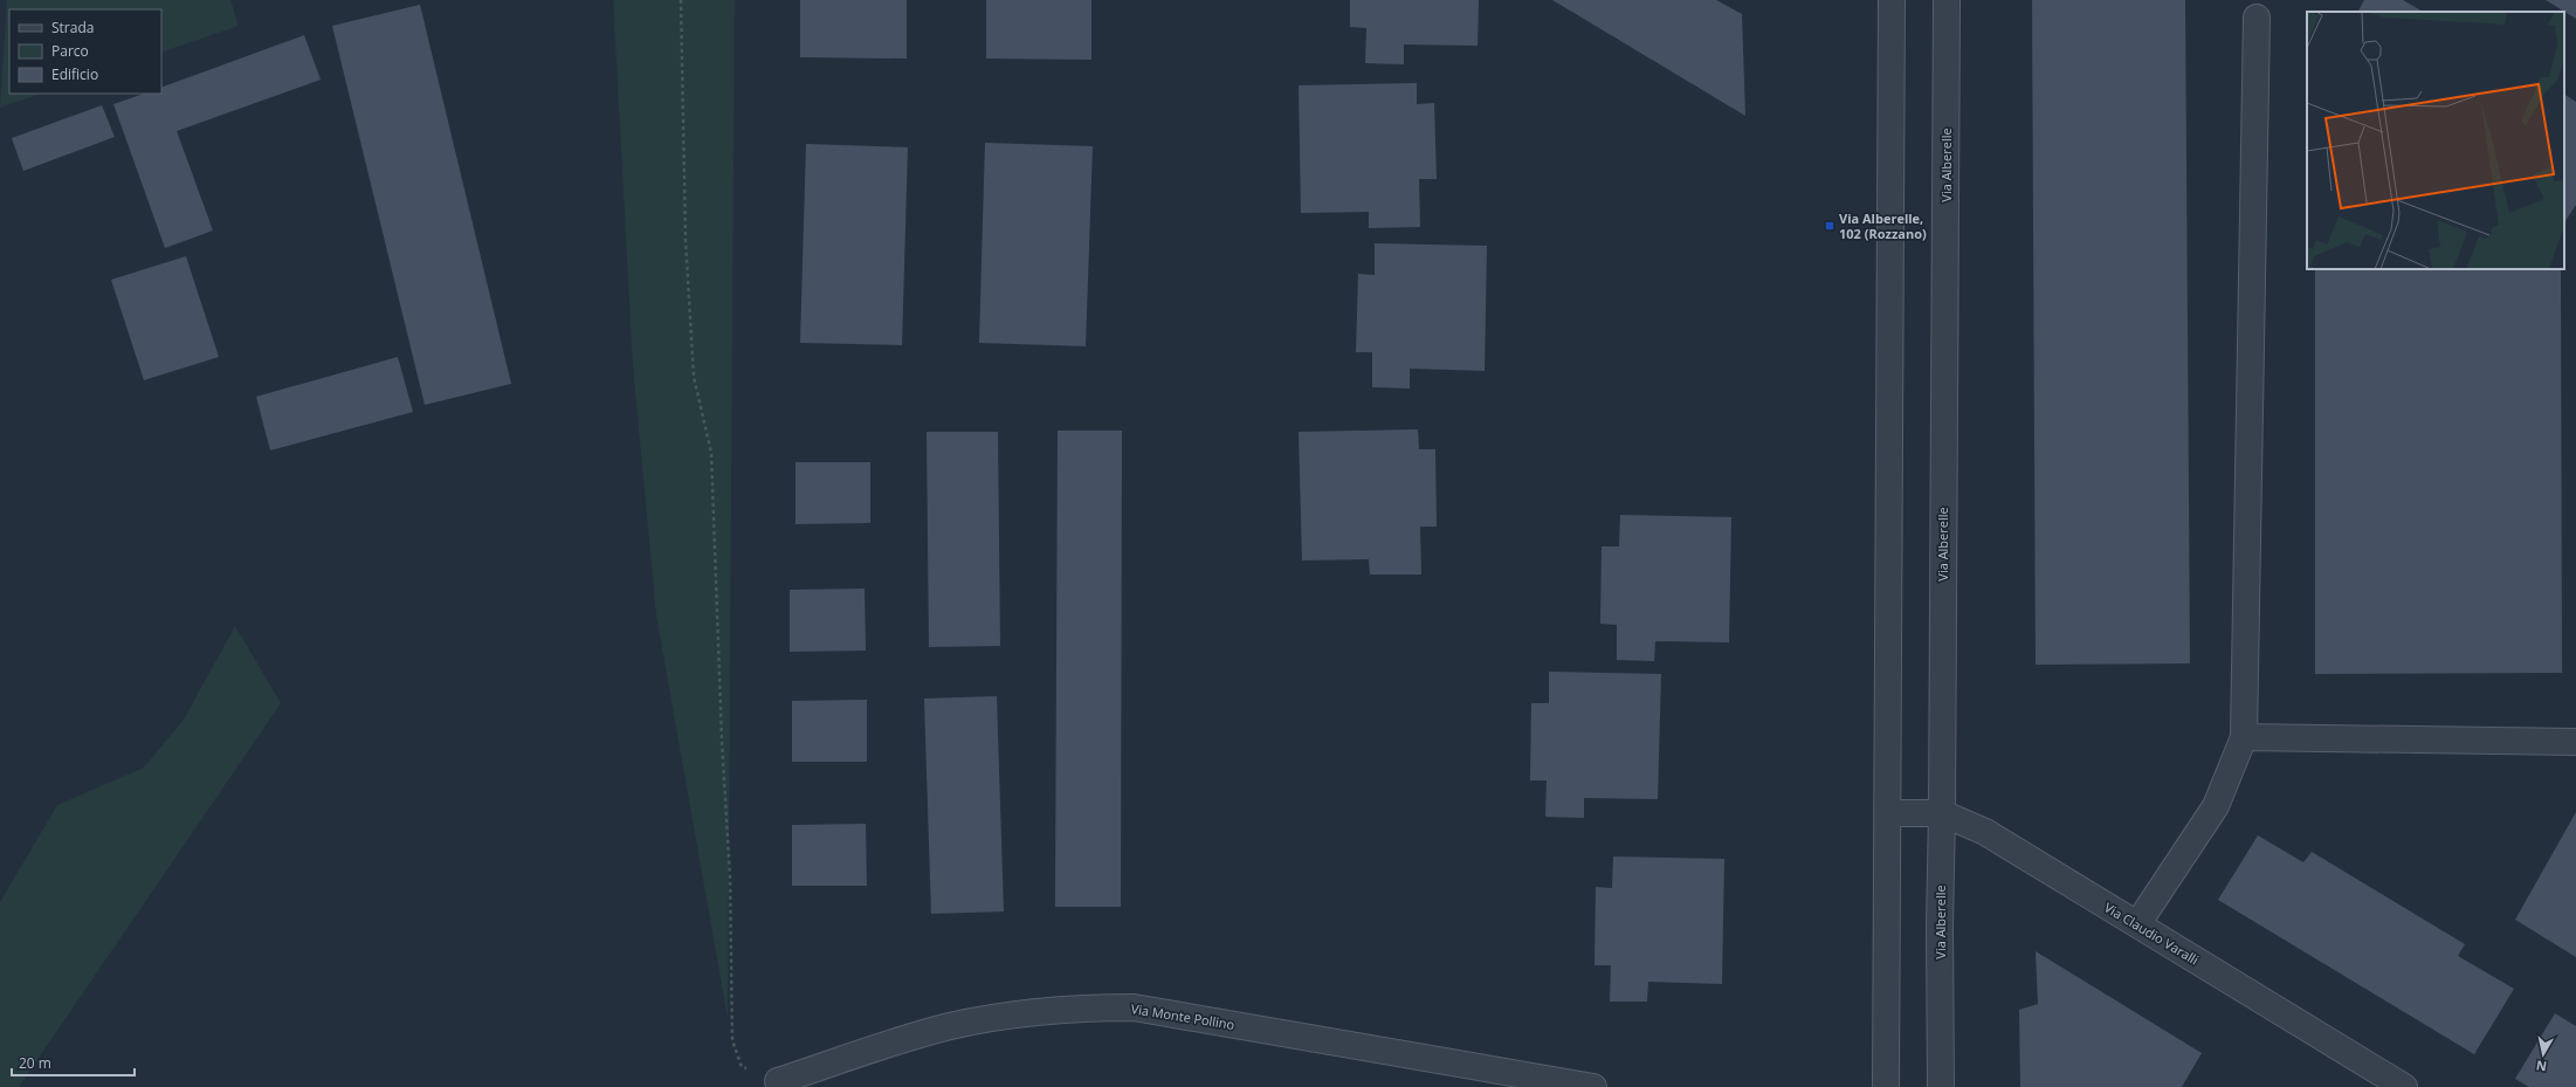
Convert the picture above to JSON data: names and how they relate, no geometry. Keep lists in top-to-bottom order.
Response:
{
  "streets": {
    "street": ["Via Alberelle", "Via Claudio Varalli", "Via Monte Pollino"]
  },
  "crossings": [
    ["Via Alberelle", "Via Claudio Varalli"]
  ],
  "places": {
    "transit": ["Via Alberelle, 102 (Rozzano)"]
  },
  "legend": ["Strada", "Parco", "Edificio"],
  "scale_bar": "20 m",
  "north": "bottom"
}
